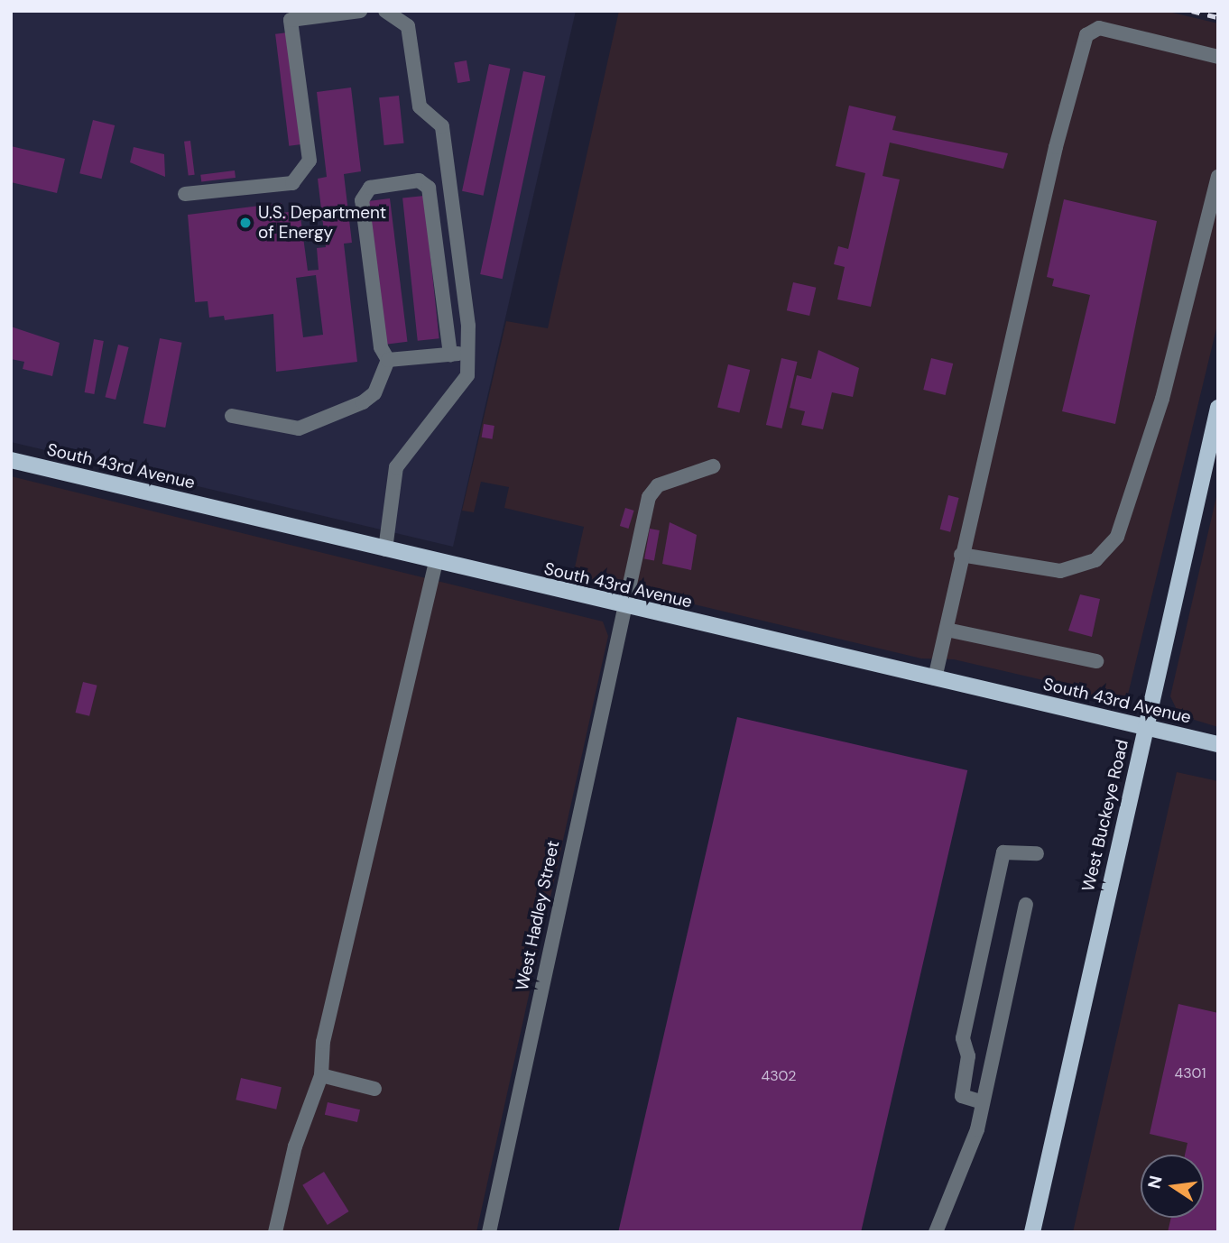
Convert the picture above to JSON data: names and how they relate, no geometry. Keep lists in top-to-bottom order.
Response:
{
  "streets": {
    "main road": ["South 43rd Avenue", "West Buckeye Road"],
    "street": ["West Hadley Street"]
  },
  "crossings": [
    ["South 43rd Avenue", "West Buckeye Road"],
    ["South 43rd Avenue", "West Hadley Street"]
  ],
  "places": ["U.S. Department of Energy"],
  "house_numbers": ["4301", "4302"],
  "north": "left"
}
